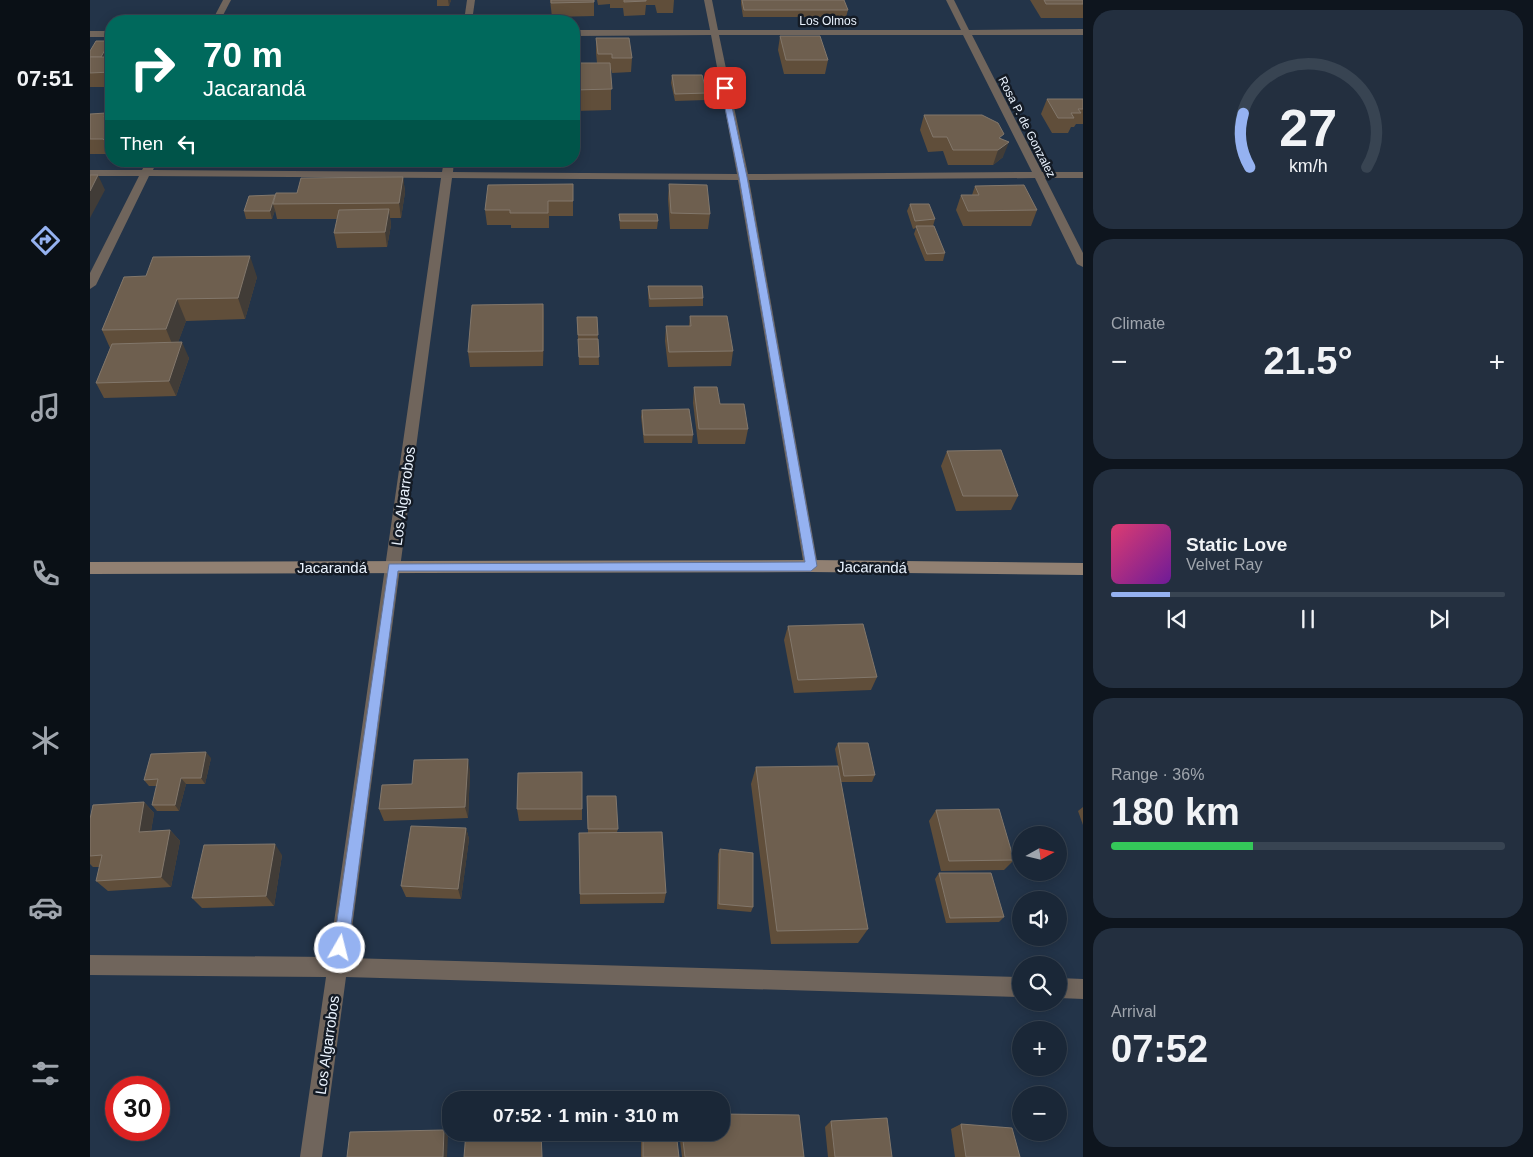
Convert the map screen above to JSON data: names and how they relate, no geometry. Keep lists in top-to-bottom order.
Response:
{
  "streets": {
    "street": [
      "Los Olmos",
      "Rosa P. de Gonzalez",
      "Los Algarrobos",
      "Jacarandá"
    ]
  },
  "crossings": [
    ["Los Olmos", "Rosa P. de Gonzalez"],
    ["Los Algarrobos", "Jacarandá"]
  ],
  "north": "right",
  "page": {
    "tabs": "07:51",
    "turn": ["70 m", "Jacarandá"],
    "then": "Then",
    "tile": [
      "Climate",
      ["Range · 36%", "180 km"],
      ["Arrival", "07:52"]
    ],
    "heat": ["−", "21.5°", "+"],
    "song": ["Static Love", "Velvet Ray"],
    "map_buttons": ["+", "−"],
    "limit": "30",
    "trip": "07:52 · 1 min · 310 m",
    "gauge": ["27", "km/h"]
  }
}
